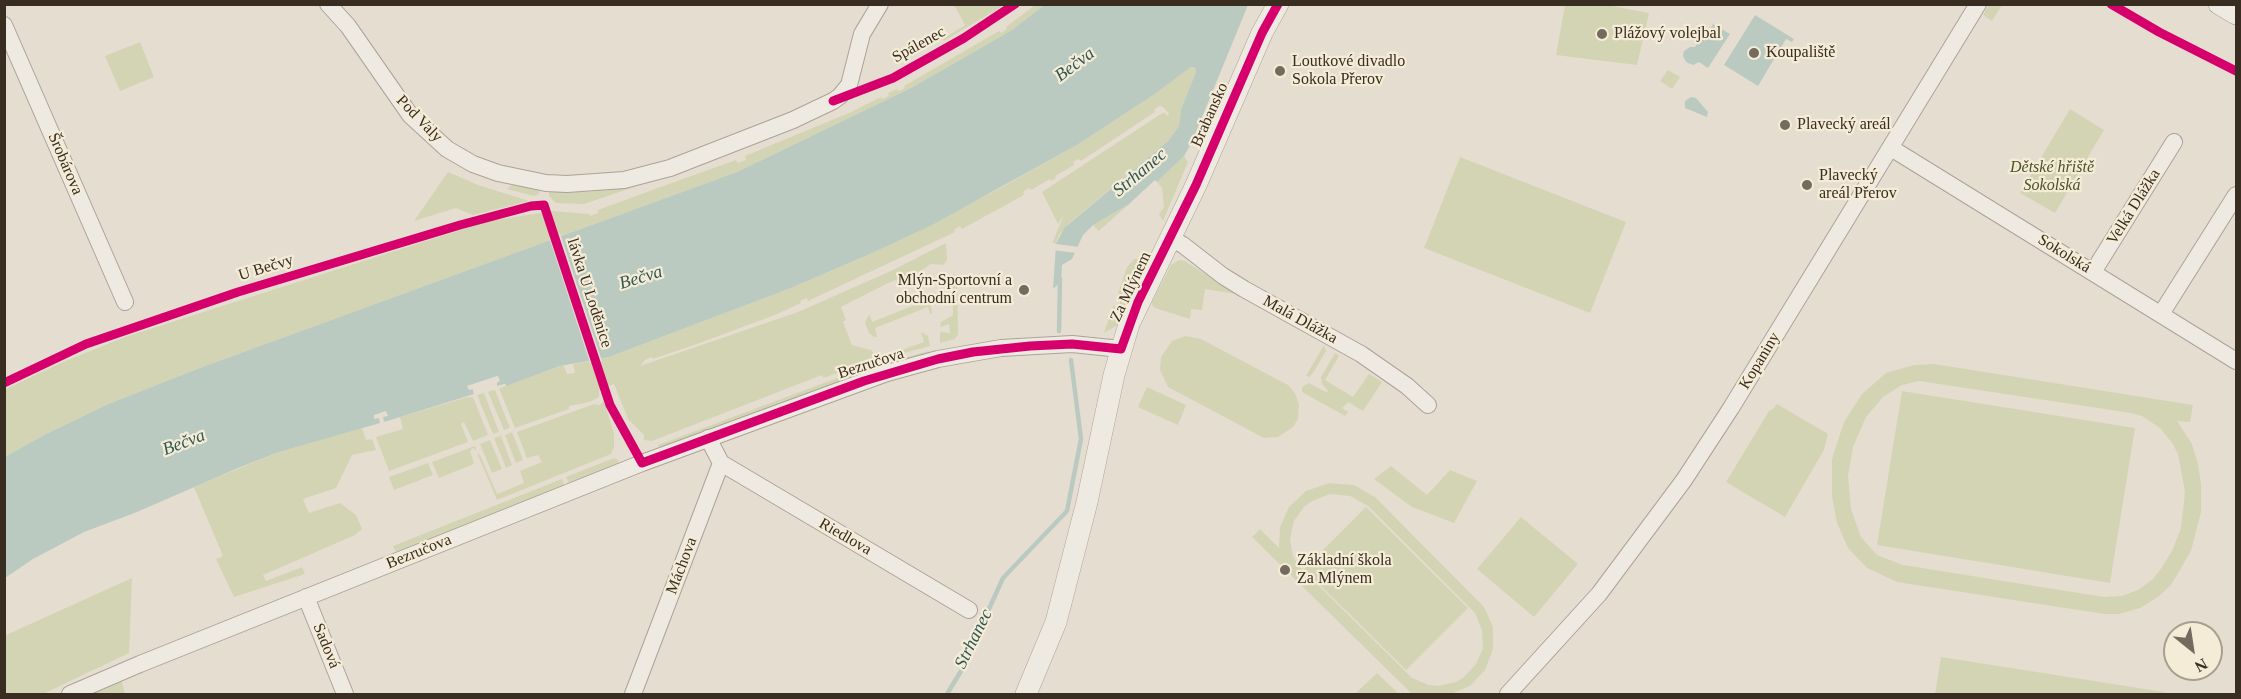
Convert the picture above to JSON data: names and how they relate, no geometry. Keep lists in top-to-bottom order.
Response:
{
  "streets": {
    "street": [
      "Brabansko",
      "Pod Valy",
      "Šrobárova",
      "Velká Dlážka",
      "Sokolská",
      "Za Mlýnem",
      "Malá Dlážka",
      "Kopaniny",
      "Bezručova",
      "Riedlova",
      "Máchova",
      "Sadová"
    ],
    "cycle path": ["Spálenec", "U Bečvy"]
  },
  "crossings": [
    ["Brabansko", "Za Mlýnem"],
    ["Brabansko", "Malá Dlážka"],
    ["Velká Dlážka", "Sokolská"],
    ["Sokolská", "Kopaniny"],
    ["Za Mlýnem", "Malá Dlážka"],
    ["Za Mlýnem", "Bezručova"],
    ["Bezručova", "Sadová"],
    ["Riedlova", "Máchova"]
  ],
  "water": ["Bečva", "Strhanec"],
  "parks": ["Dětské hřiště Sokolská"],
  "places": [
    "Plážový volejbal",
    "Koupaliště",
    "Loutkové divadlo Sokola Přerov",
    "Plavecký areál",
    "Plavecký areál Přerov",
    "Mlýn-Sportovní a obchodní centrum",
    "Základní škola Za Mlýnem"
  ],
  "north": "bottom right"
}
